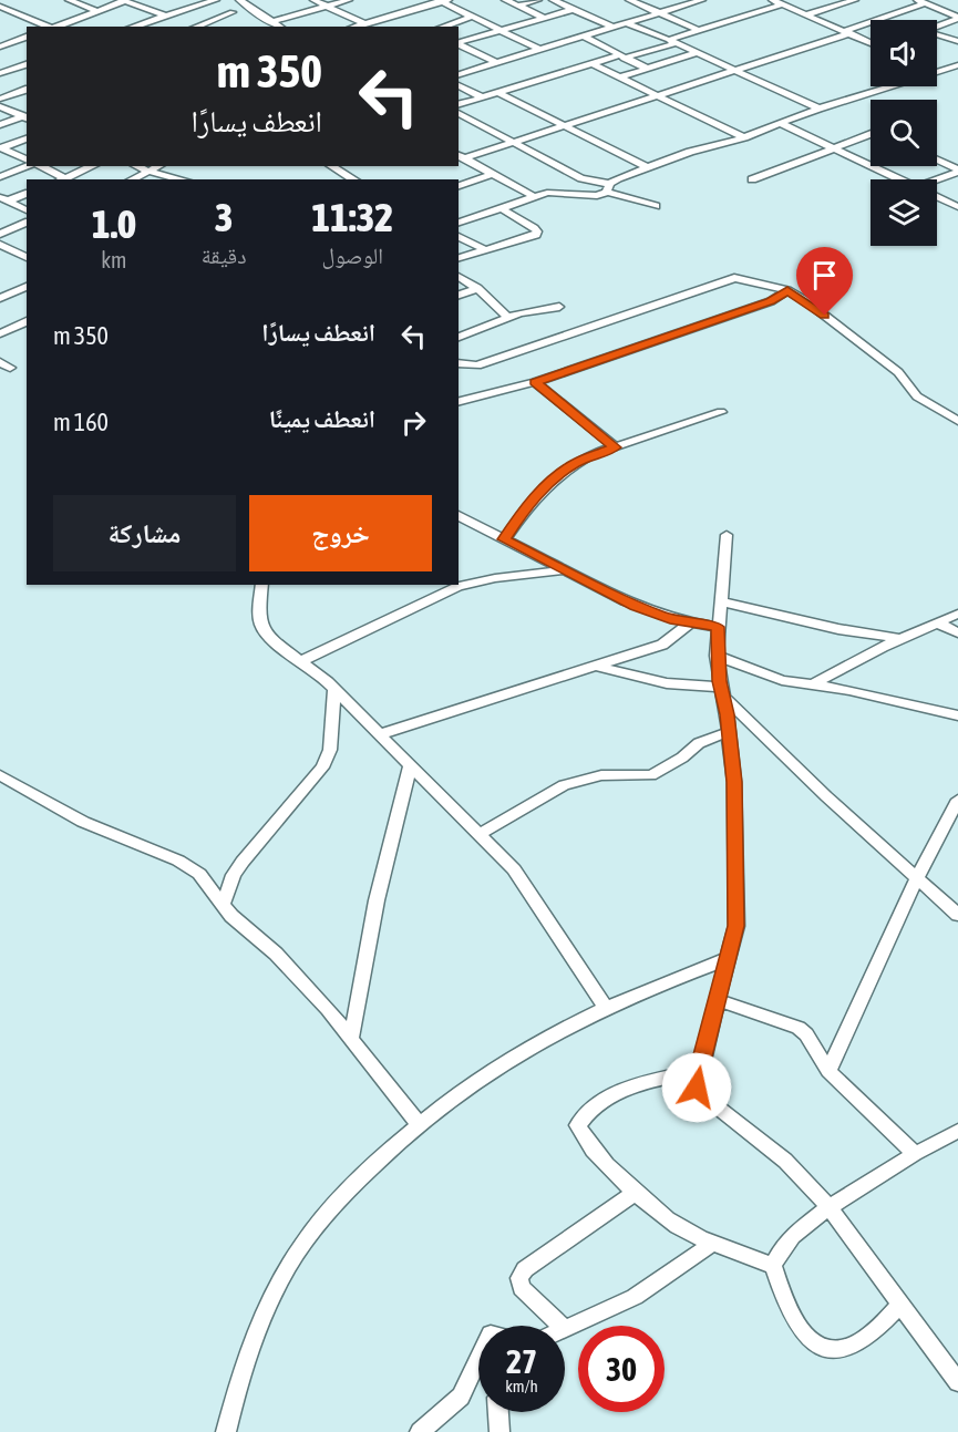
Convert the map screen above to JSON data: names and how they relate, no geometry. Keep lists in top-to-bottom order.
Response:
{
  "page": {
    "turn": ["350 m", "انعطف يسارًا"],
    "eta": [
      "11:32",
      "الوصول",
      "3",
      "دقيقة",
      "1.0",
      "km"
    ],
    "list": [
      {
        "name": "انعطف يسارًا",
        "value": "350 m"
      },
      {
        "name": "انعطف يمينًا",
        "value": "160 m"
      }
    ],
    "buttons": ["خروج", "مشاركة"],
    "speed": "27 km/h",
    "limit": "30"
  }
}
